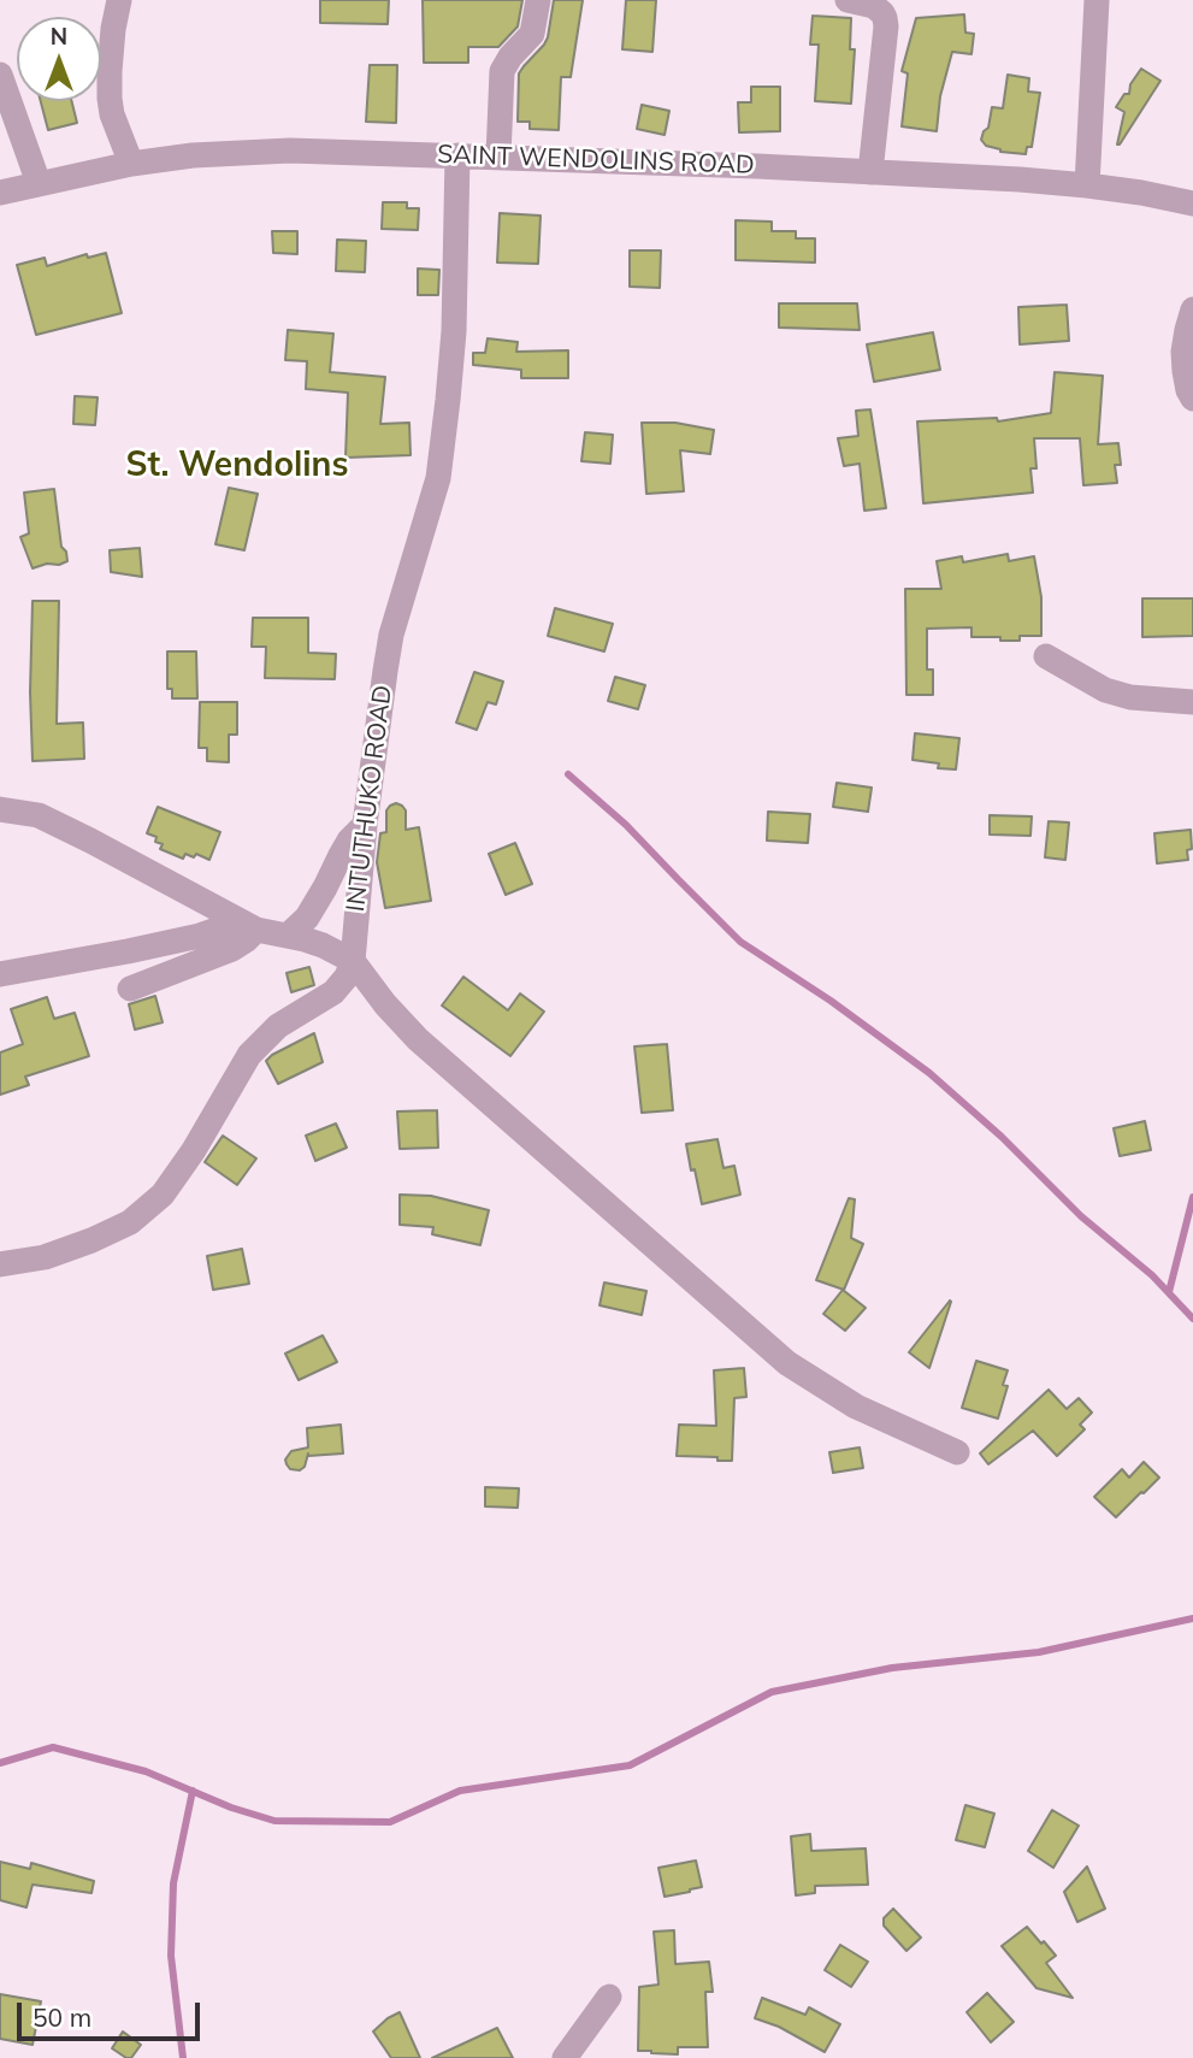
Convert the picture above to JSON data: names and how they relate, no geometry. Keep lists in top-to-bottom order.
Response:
{
  "streets": {
    "street": ["SAINT WENDOLINS ROAD", "INTUTHUKO ROAD"]
  },
  "crossings": [
    ["SAINT WENDOLINS ROAD", "INTUTHUKO ROAD"]
  ],
  "districts": ["St. Wendolins"],
  "scale_bar": "50 m",
  "north": "top"
}
